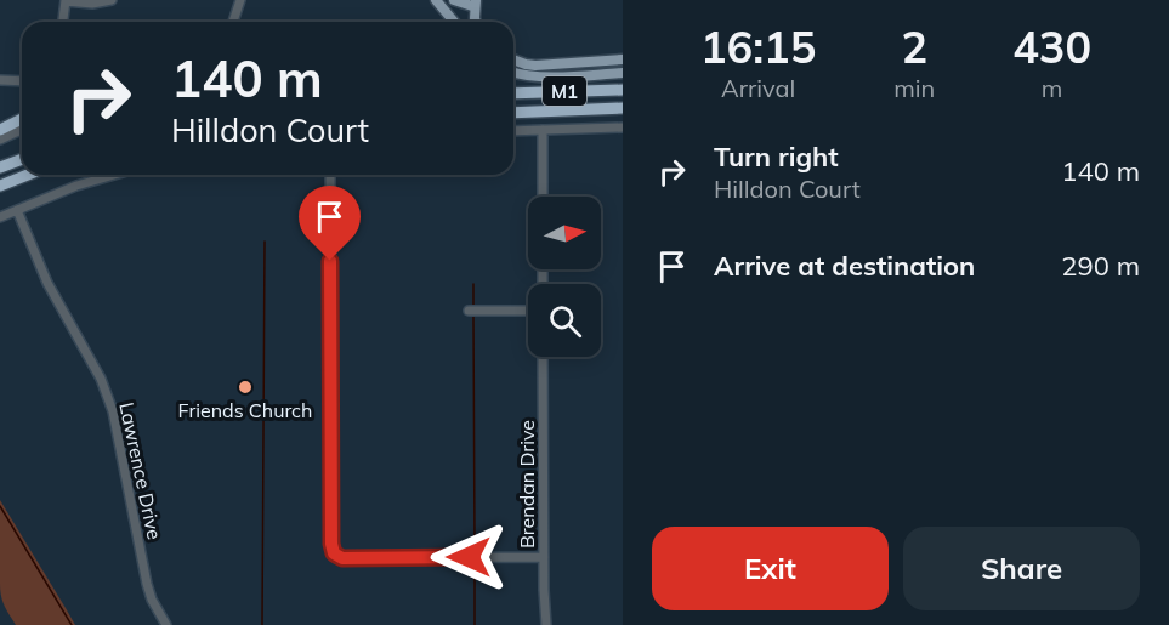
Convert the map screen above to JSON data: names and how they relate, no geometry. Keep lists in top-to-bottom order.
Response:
{
  "streets": {
    "highway": ["M1"],
    "street": ["Lawrence Drive", "Brendan Drive"]
  },
  "places": ["Friends Church"],
  "north": "right",
  "page": {
    "eta": [
      "16:15",
      "Arrival",
      "2",
      "min",
      "430",
      "m"
    ],
    "turn": ["140 m", "Hilldon Court"],
    "list": [
      {
        "name": "Turn right",
        "note": "Hilldon Court",
        "value": "140 m"
      },
      {
        "name": "Arrive at destination",
        "value": "290 m"
      }
    ],
    "buttons": ["Exit", "Share"]
  }
}
